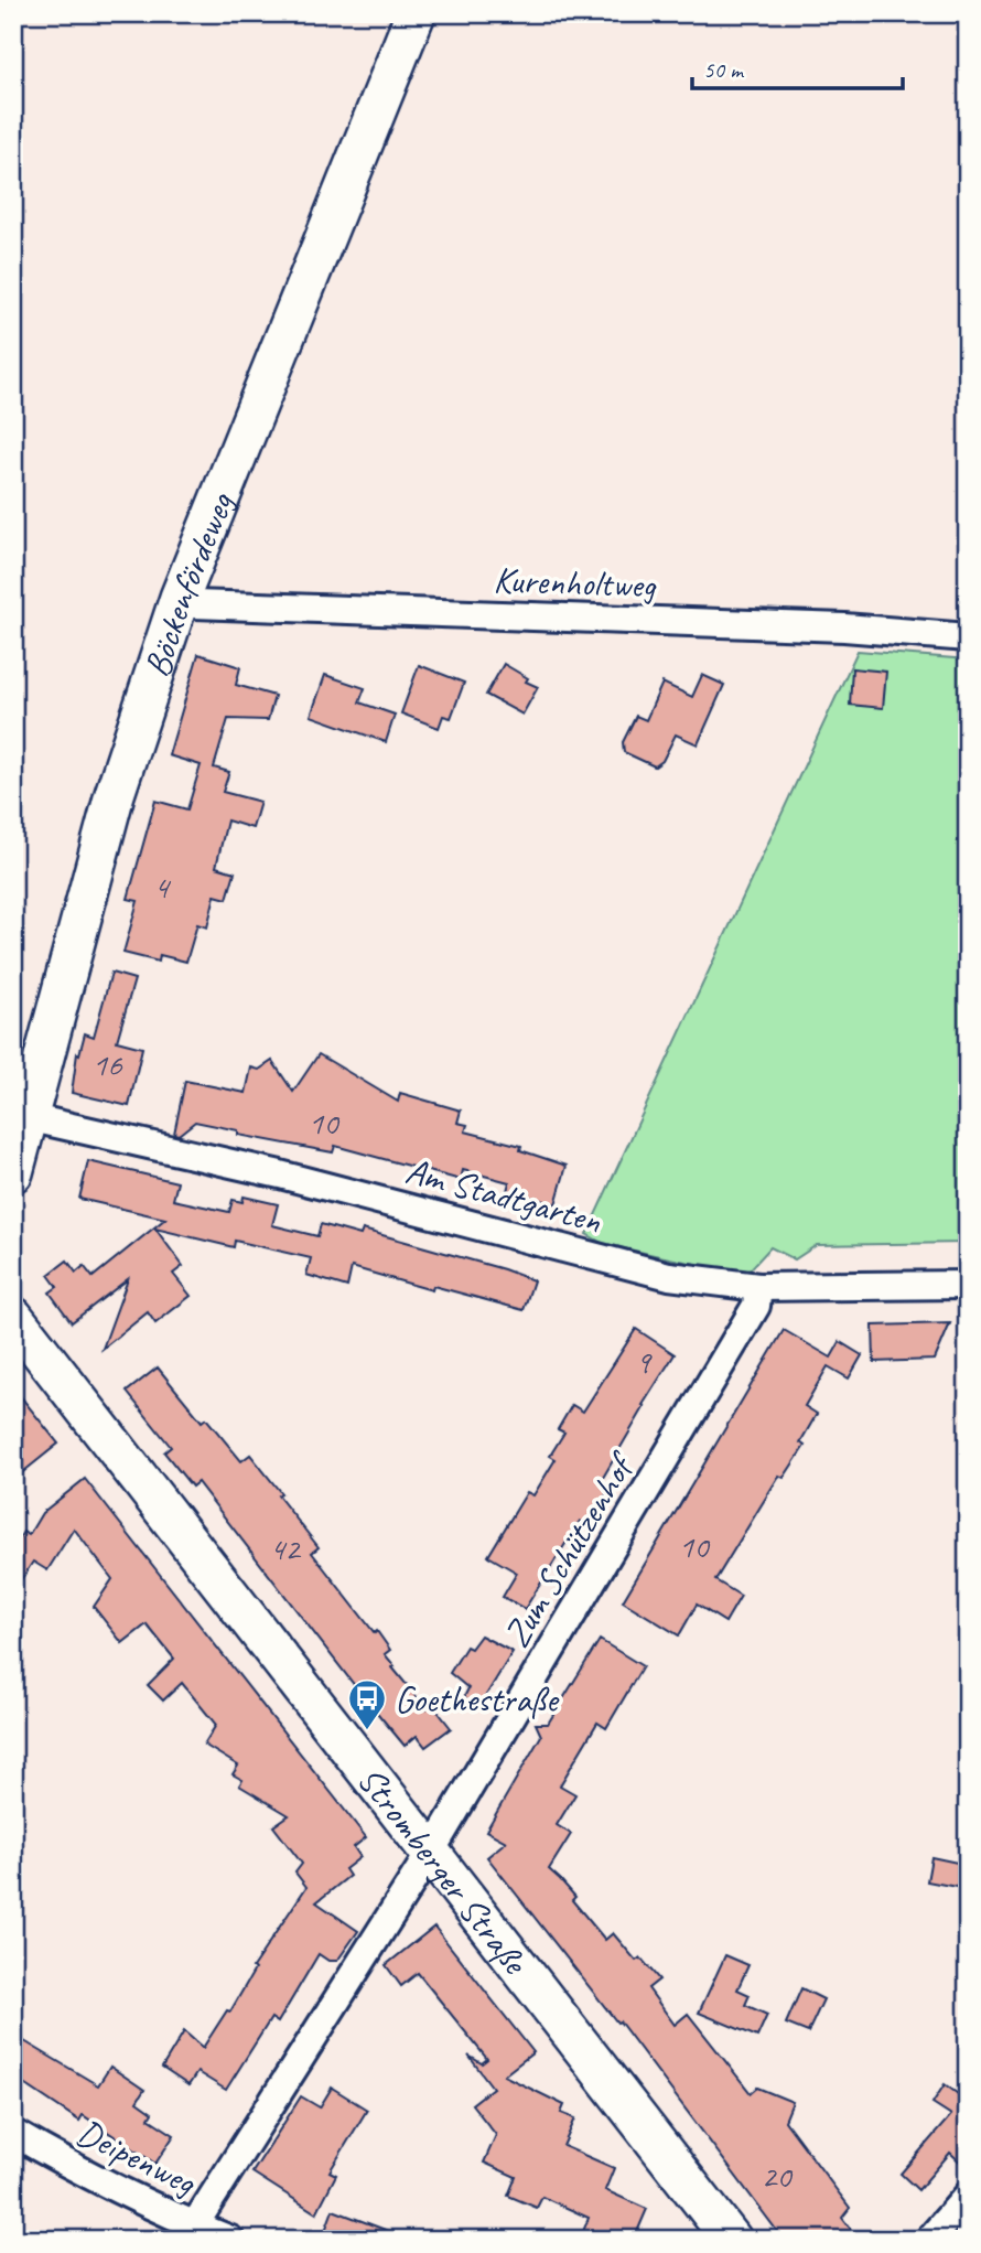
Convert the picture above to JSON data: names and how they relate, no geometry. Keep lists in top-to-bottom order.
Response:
{
  "streets": {
    "street": [
      "Kurenholtweg",
      "Böckenfördeweg",
      "Am Stadtgarten",
      "Zum Schützenhof",
      "Stromberger Straße",
      "Deipenweg"
    ]
  },
  "crossings": [
    ["Kurenholtweg", "Böckenfördeweg"],
    ["Böckenfördeweg", "Am Stadtgarten"],
    ["Am Stadtgarten", "Zum Schützenhof"],
    ["Zum Schützenhof", "Stromberger Straße"]
  ],
  "places": {
    "bus stop": ["Goethestraße"]
  },
  "house_numbers": [
    "4",
    "16",
    "10",
    "9",
    "10",
    "42",
    "20"
  ],
  "scale_bar": "50 m"
}
